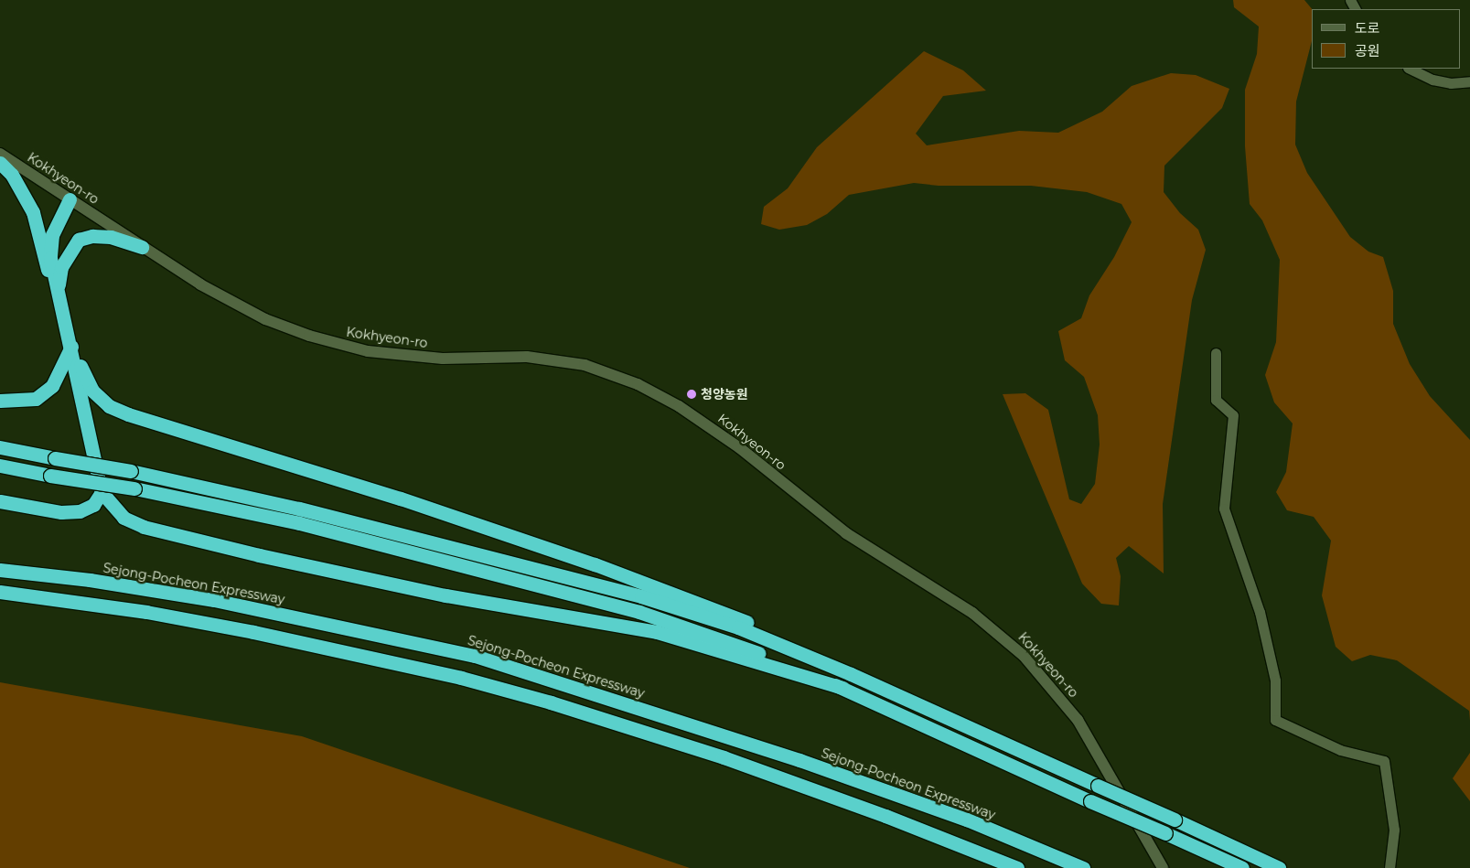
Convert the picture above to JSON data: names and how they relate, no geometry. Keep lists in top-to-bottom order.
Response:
{
  "streets": {
    "highway": ["Sejong-Pocheon Expressway"],
    "main road": ["Kokhyeon-ro"]
  },
  "places": ["청양농원"],
  "legend": ["도로", "공원"]
}
